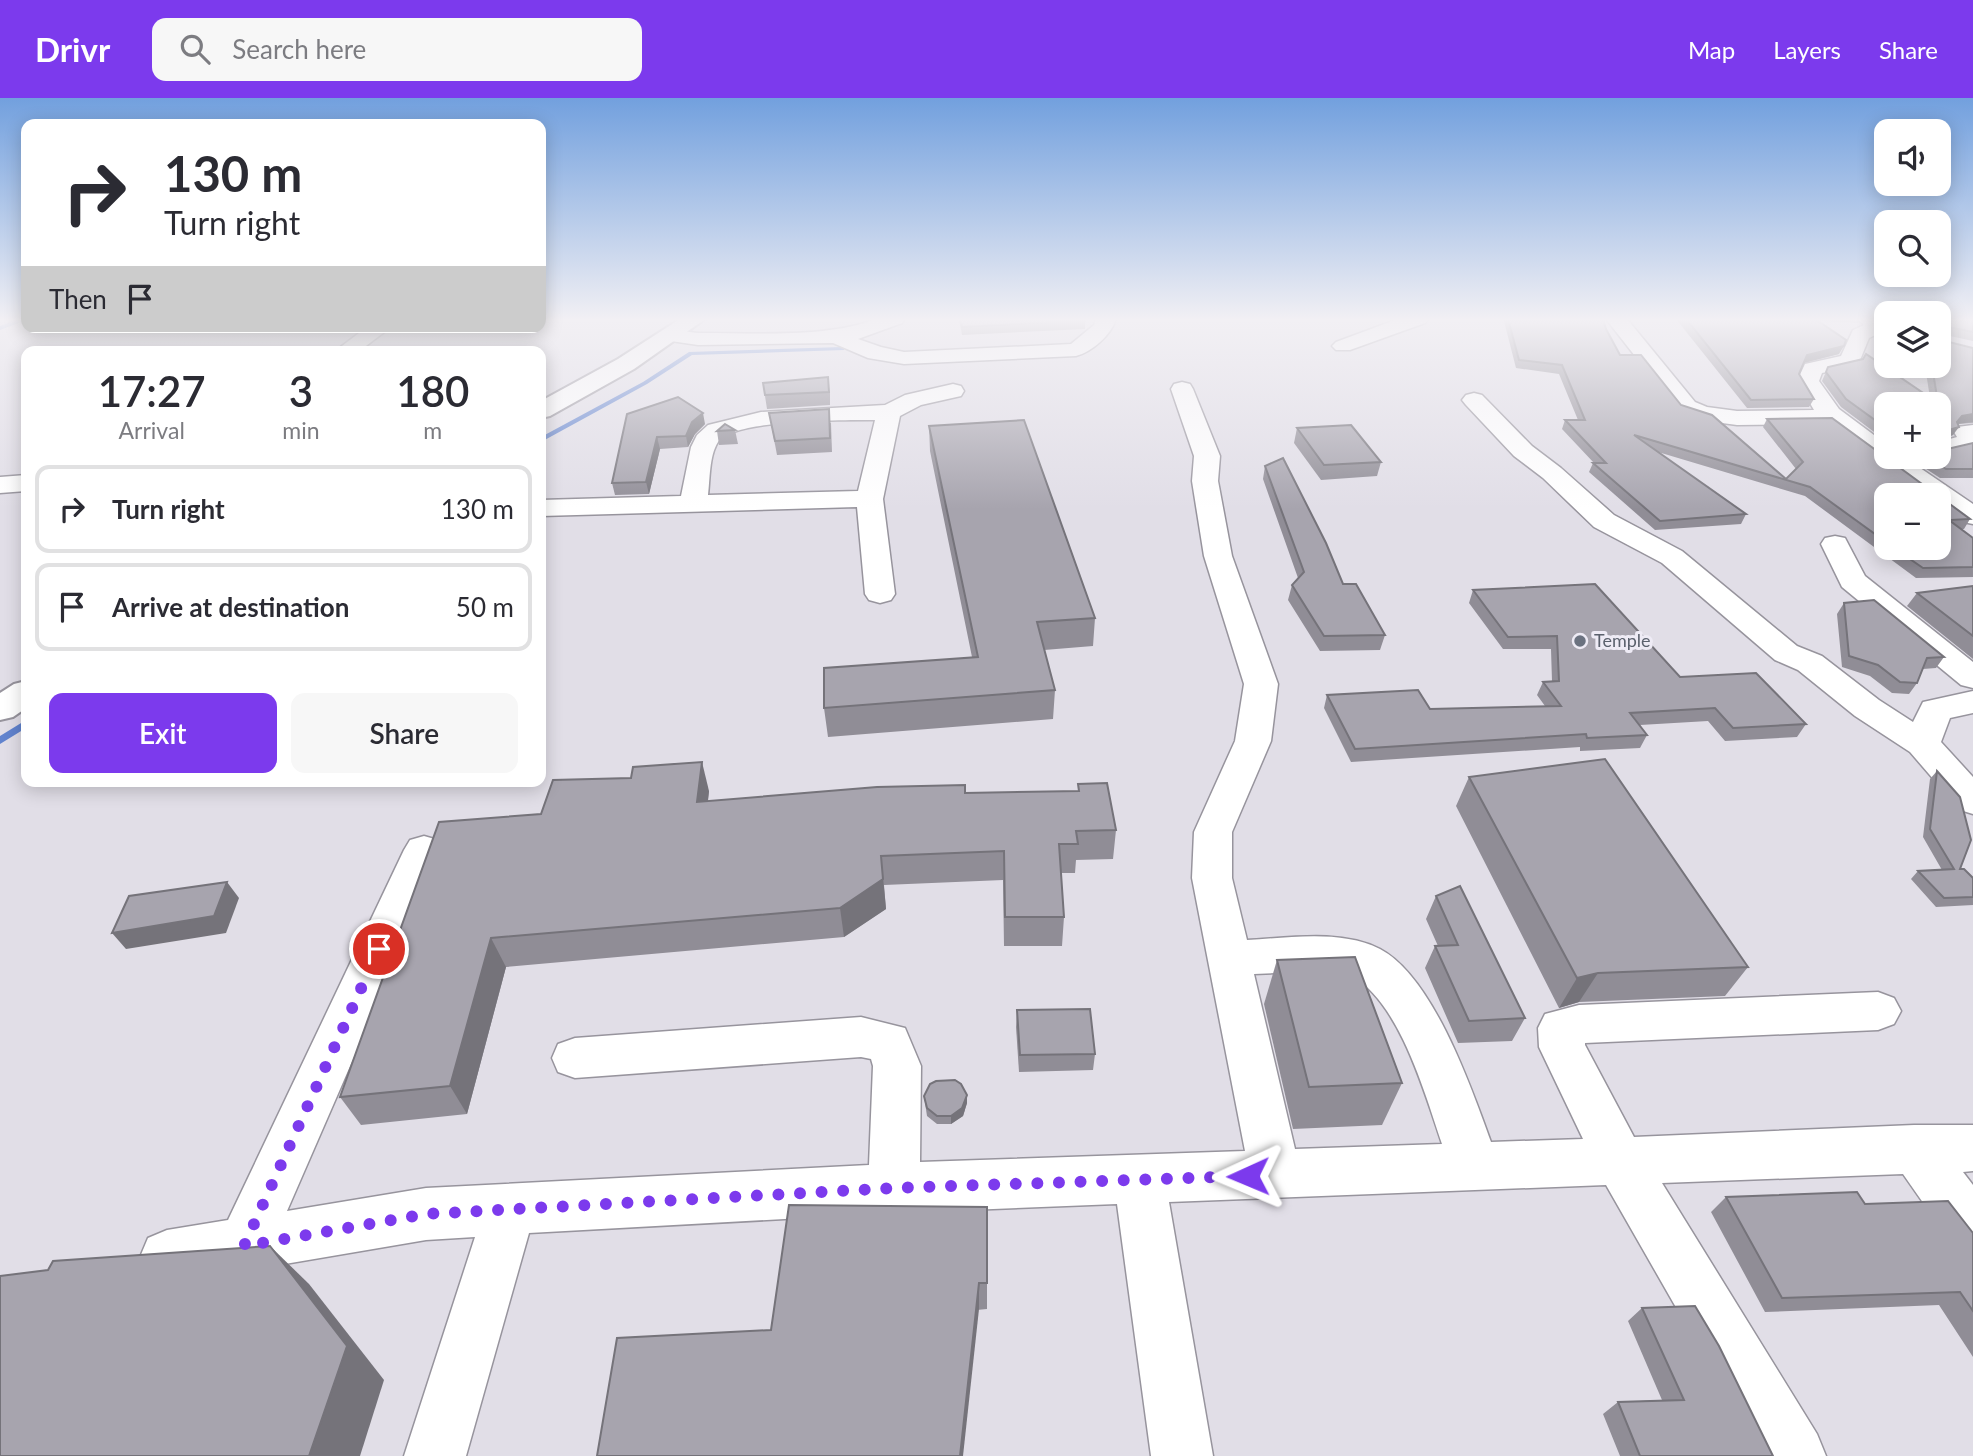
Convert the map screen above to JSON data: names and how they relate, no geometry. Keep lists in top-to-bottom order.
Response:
{
  "places": ["Temple"],
  "page": {
    "header": "Drivr",
    "search": "Search here",
    "nav": ["Map", "Layers", "Share"],
    "map_buttons": ["+", "−"],
    "turn": ["130 m", "Turn right"],
    "then": "Then",
    "eta": [
      "17:27",
      "Arrival",
      "3",
      "min",
      "180",
      "m"
    ],
    "list": [
      {
        "name": "Turn right",
        "value": "130 m"
      },
      {
        "name": "Arrive at destination",
        "value": "50 m"
      }
    ],
    "buttons": ["Exit", "Share"]
  }
}
